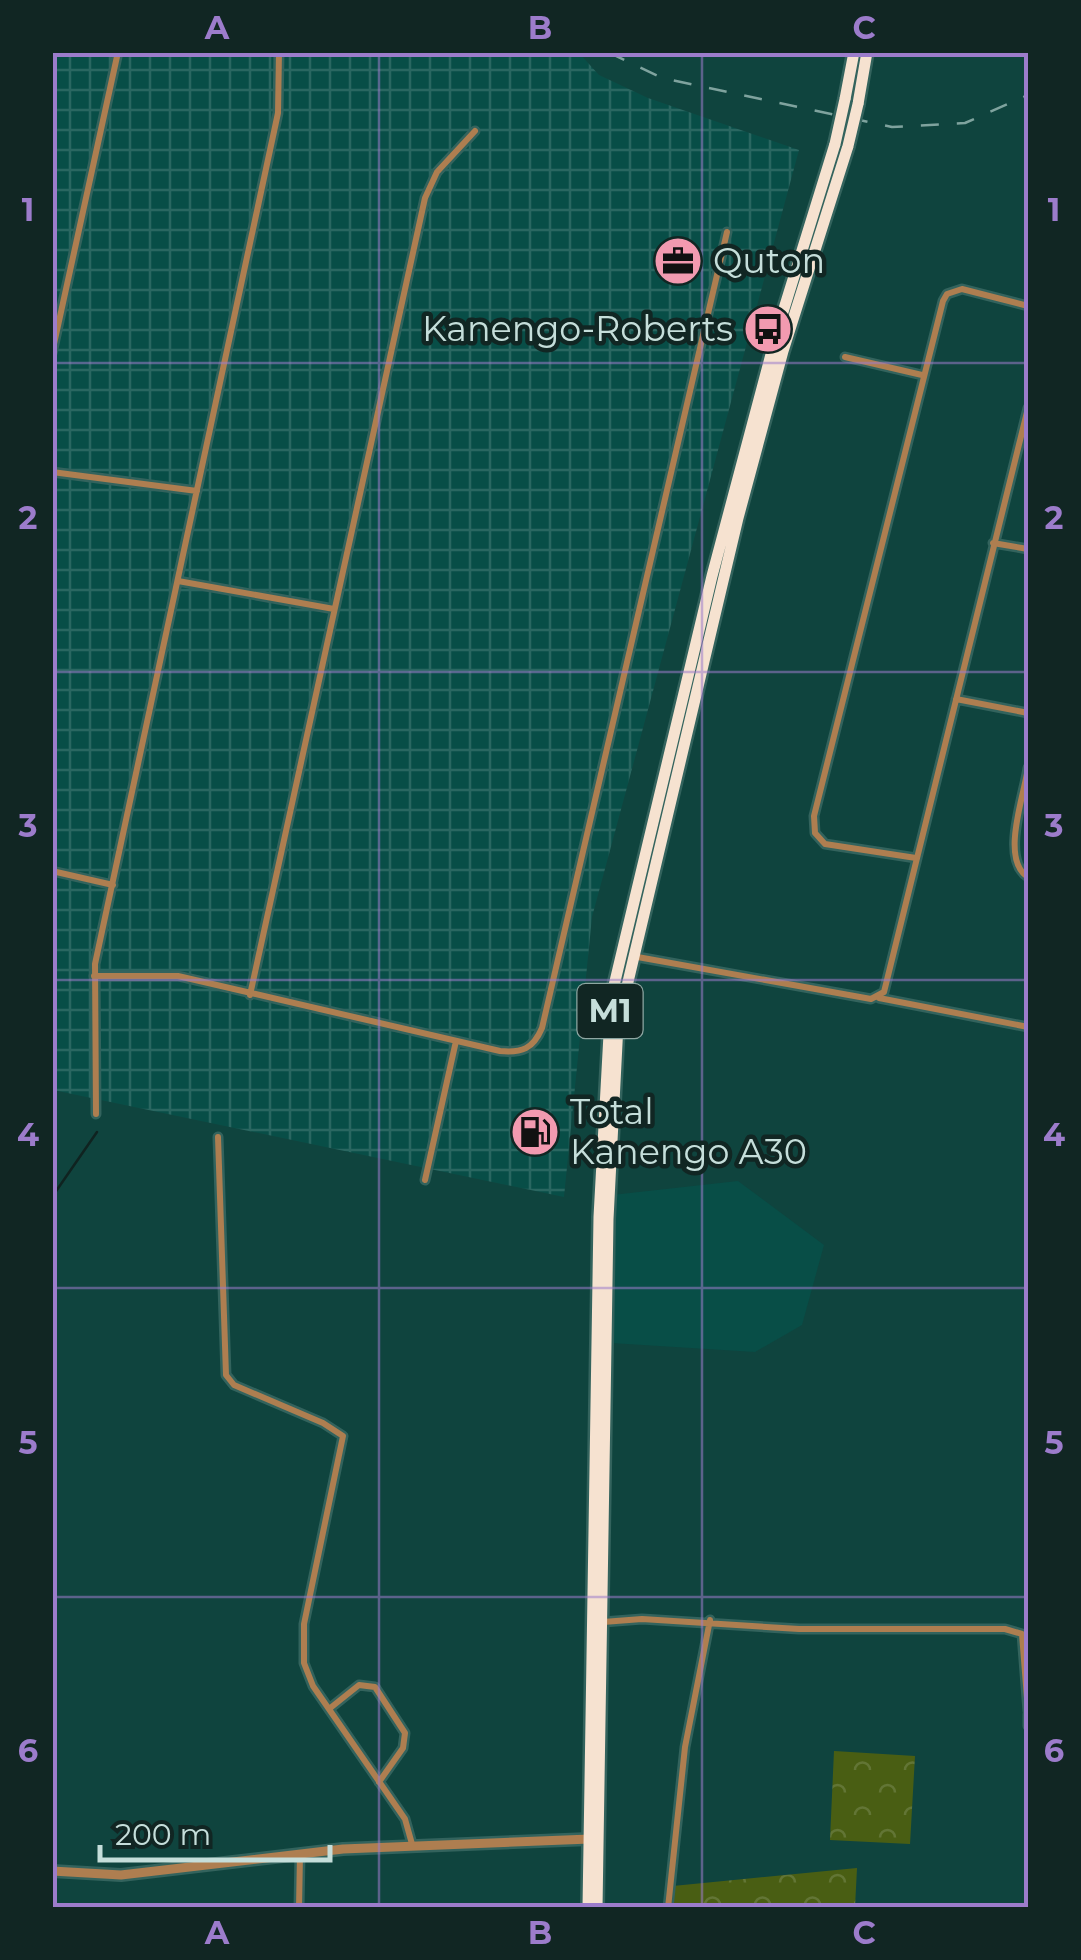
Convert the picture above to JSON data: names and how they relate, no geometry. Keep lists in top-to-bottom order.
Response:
{
  "streets": {
    "highway": ["M1"]
  },
  "places": {
    "office": ["Quton"],
    "bus stop": ["Kanengo-Roberts"],
    "fuel station": ["Total Kanengo A30"]
  },
  "scale_bar": "200 m",
  "grid": {
    "columns": ["A", "B", "C"],
    "rows": [
      "1",
      "2",
      "3",
      "4",
      "5",
      "6"
    ]
  }
}
